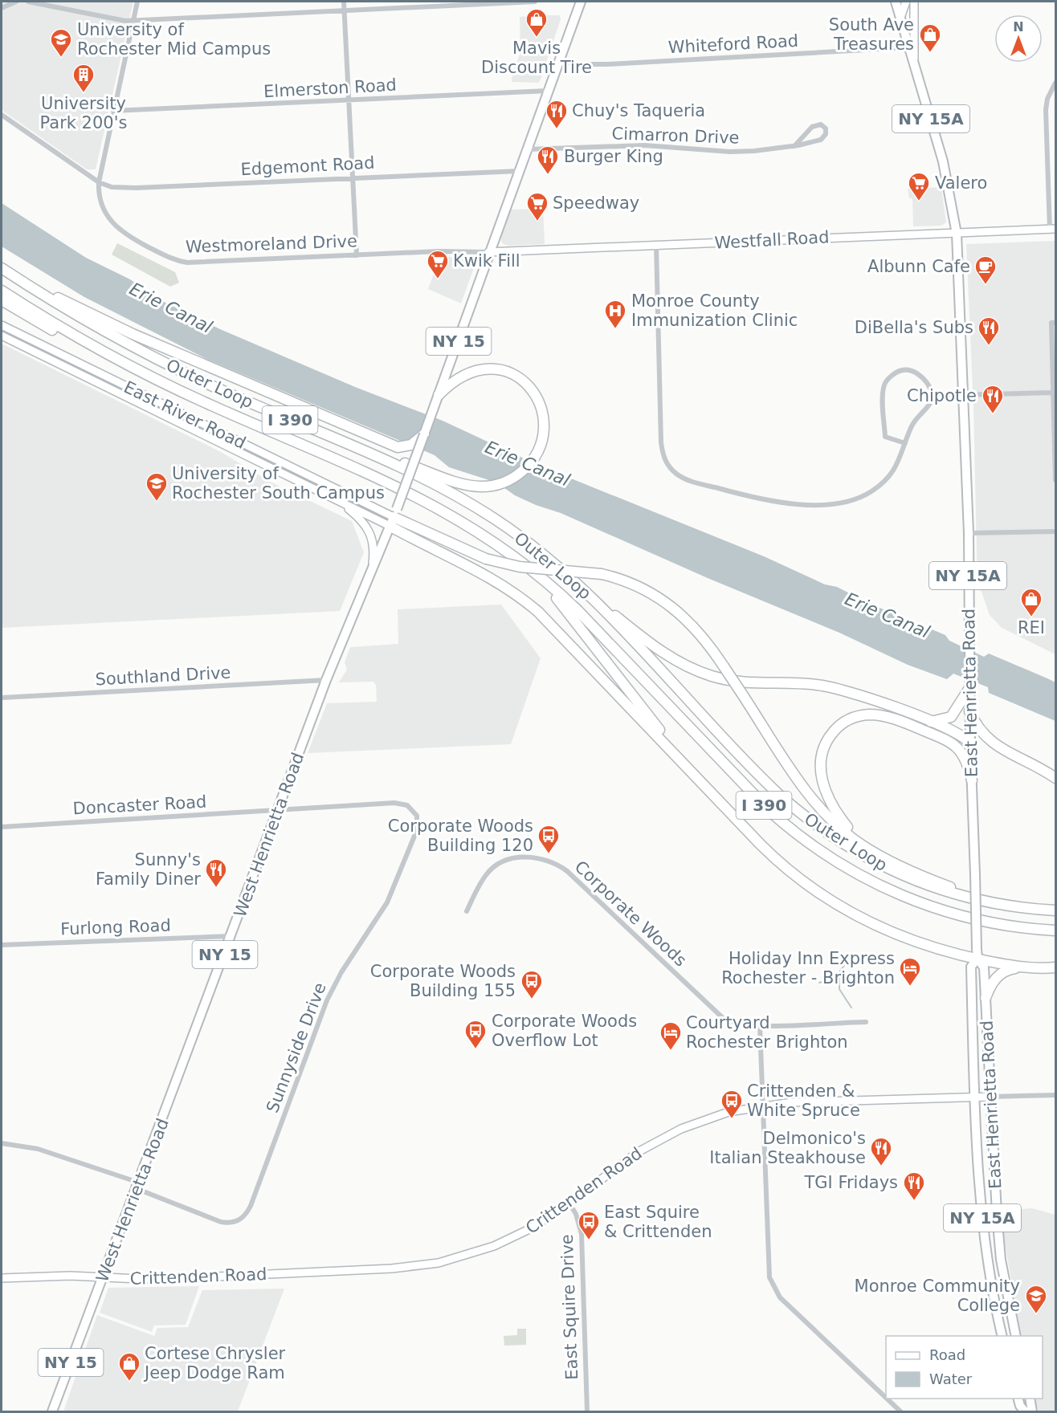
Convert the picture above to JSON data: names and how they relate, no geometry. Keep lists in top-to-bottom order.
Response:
{
  "streets": {
    "highway": ["Outer Loop", "I 390"],
    "main road": [
      "NY 15A",
      "NY 15",
      "East Henrietta Road",
      "West Henrietta Road"
    ],
    "street": [
      "Whiteford Road",
      "Elmerston Road",
      "Cimarron Drive",
      "Edgemont Road",
      "Westfall Road",
      "Westmoreland Drive",
      "East River Road",
      "Southland Drive",
      "Doncaster Road",
      "Corporate Woods",
      "Furlong Road",
      "Sunnyside Drive",
      "Crittenden Road",
      "East Squire Drive"
    ]
  },
  "crossings": [
    ["Whiteford Road", "NY 15"],
    ["Whiteford Road", "East Henrietta Road"],
    ["Elmerston Road", "NY 15"],
    ["Cimarron Drive", "NY 15"],
    ["Edgemont Road", "Westmoreland Drive"],
    ["Edgemont Road", "NY 15"],
    ["Westfall Road", "Westmoreland Drive"],
    ["Westfall Road", "NY 15"],
    ["Westfall Road", "East Henrietta Road"],
    ["Westmoreland Drive", "NY 15"],
    ["NY 15", "West Henrietta Road"],
    ["East River Road", "West Henrietta Road"],
    ["Southland Drive", "West Henrietta Road"],
    ["East Henrietta Road", "Crittenden Road"],
    ["Doncaster Road", "West Henrietta Road"],
    ["Doncaster Road", "Sunnyside Drive"],
    ["West Henrietta Road", "Furlong Road"],
    ["West Henrietta Road", "Sunnyside Drive"],
    ["West Henrietta Road", "Crittenden Road"],
    ["Crittenden Road", "East Squire Drive"]
  ],
  "water": ["Erie Canal"],
  "places": {
    "shop": [
      "Mavis Discount Tire",
      "South Ave Treasures",
      "REI",
      "Cortese Chrysler Jeep Dodge Ram"
    ],
    "school or university": ["University of Rochester Mid Campus", "University of Rochester South Campus", "Monroe Community College"],
    "building": ["University Park 200's"],
    "restaurant": [
      "Chuy's Taqueria",
      "Burger King",
      "DiBella's Subs",
      "Chipotle",
      "Sunny's Family Diner",
      "Delmonico's Italian Steakhouse",
      "TGI Fridays"
    ],
    "supermarket": ["Valero", "Speedway", "Kwik Fill"],
    "cafe": ["Albunn Cafe"],
    "hospital": ["Monroe County Immunization Clinic"],
    "bus stop": [
      "Corporate Woods Building 120",
      "Corporate Woods Building 155",
      "Corporate Woods Overflow Lot",
      "Crittenden & White Spruce",
      "East Squire & Crittenden"
    ],
    "hotel": ["Holiday Inn Express Rochester - Brighton", "Courtyard Rochester Brighton"]
  },
  "legend": ["Road", "Water"],
  "north": "top"
}
